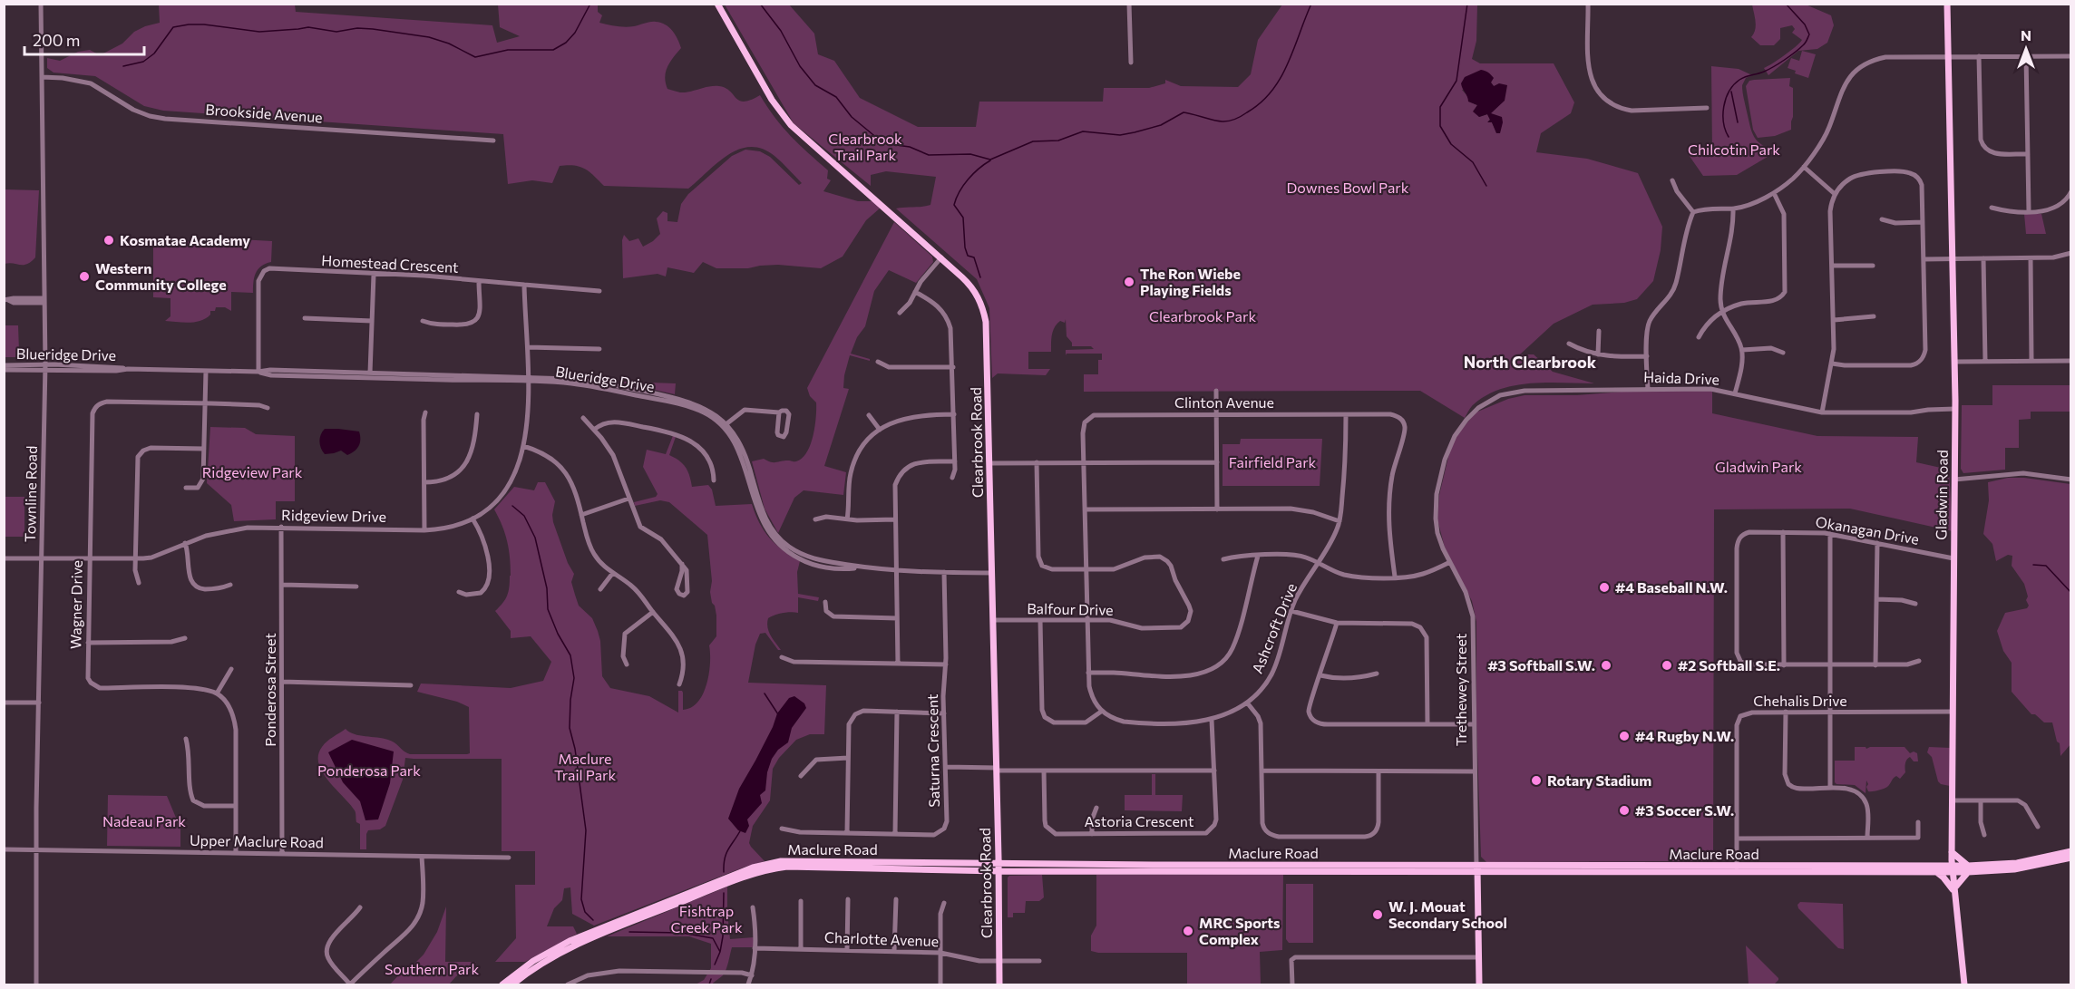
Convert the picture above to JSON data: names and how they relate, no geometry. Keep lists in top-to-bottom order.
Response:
{
  "streets": {
    "main road": [
      "Clearbrook Road",
      "Gladwin Road",
      "Trethewey Street",
      "Maclure Road"
    ],
    "street": [
      "Brookside Avenue",
      "Homestead Crescent",
      "Blueridge Drive",
      "Haida Drive",
      "Clinton Avenue",
      "Townline Road",
      "Ridgeview Drive",
      "Okanagan Drive",
      "Wagner Drive",
      "Balfour Drive",
      "Ashcroft Drive",
      "Ponderosa Street",
      "Chehalis Drive",
      "Saturna Crescent",
      "Astoria Crescent",
      "Upper Maclure Road",
      "Charlotte Avenue"
    ]
  },
  "crossings": [
    ["Brookside Avenue", "Townline Road"],
    ["Homestead Crescent", "Blueridge Drive"],
    ["Blueridge Drive", "Clearbrook Road"],
    ["Blueridge Drive", "Townline Road"],
    ["Blueridge Drive", "Ridgeview Drive"],
    ["Blueridge Drive", "Saturna Crescent"],
    ["Haida Drive", "Gladwin Road"],
    ["Haida Drive", "Trethewey Street"],
    ["Clinton Avenue", "Balfour Drive"],
    ["Clinton Avenue", "Ashcroft Drive"],
    ["Clearbrook Road", "Balfour Drive"],
    ["Clearbrook Road", "Maclure Road"],
    ["Clearbrook Road", "Charlotte Avenue"],
    ["Townline Road", "Ridgeview Drive"],
    ["Townline Road", "Upper Maclure Road"],
    ["Gladwin Road", "Okanagan Drive"],
    ["Gladwin Road", "Chehalis Drive"],
    ["Gladwin Road", "Maclure Road"],
    ["Ridgeview Drive", "Wagner Drive"],
    ["Ridgeview Drive", "Ponderosa Street"],
    ["Ashcroft Drive", "Astoria Crescent"],
    ["Ponderosa Street", "Upper Maclure Road"],
    ["Trethewey Street", "Maclure Road"],
    ["Chehalis Drive", "Maclure Road"]
  ],
  "districts": ["North Clearbrook"],
  "parks": [
    "Clearbrook Trail Park",
    "Chilcotin Park",
    "Downes Bowl Park",
    "Clearbrook Park",
    "Fairfield Park",
    "Gladwin Park",
    "Ridgeview Park",
    "Maclure Trail Park",
    "Ponderosa Park",
    "Nadeau Park",
    "Fishtrap Creek Park",
    "Southern Park"
  ],
  "places": [
    "Kosmatae Academy",
    "Western Community College",
    "The Ron Wiebe Playing Fields",
    "#4 Baseball N.W.",
    "#3 Softball S.W.",
    "#2 Softball S.E.",
    "#4 Rugby N.W.",
    "Rotary Stadium",
    "#3 Soccer S.W.",
    "W. J. Mouat Secondary School",
    "MRC Sports Complex"
  ],
  "scale_bar": "200 m",
  "north": "top"
}
